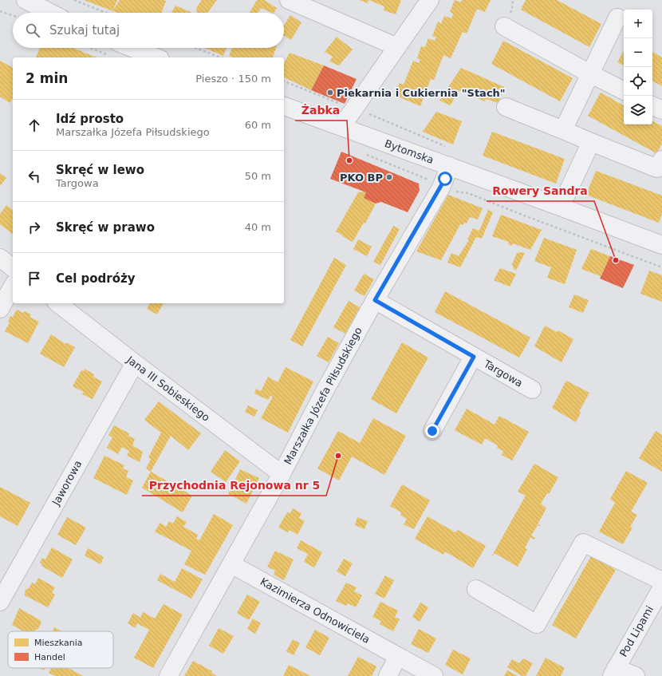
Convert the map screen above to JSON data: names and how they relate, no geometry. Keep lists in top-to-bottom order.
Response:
{
  "streets": {
    "street": [
      "Bytomska",
      "Targowa",
      "Jana III Sobieskiego",
      "Marszałka Józefa Piłsudskiego",
      "Jaworowa",
      "Kazimierza Odnowiciela",
      "Pod Lipami"
    ]
  },
  "crossings": [
    ["Bytomska", "Marszałka Józefa Piłsudskiego"],
    ["Targowa", "Marszałka Józefa Piłsudskiego"],
    ["Jana III Sobieskiego", "Marszałka Józefa Piłsudskiego"],
    ["Jana III Sobieskiego", "Jaworowa"],
    ["Marszałka Józefa Piłsudskiego", "Kazimierza Odnowiciela"]
  ],
  "places": [
    "Piekarnia i Cukiernia \"Stach\"",
    "Żabka",
    "PKO BP",
    "Rowery Sandra",
    "Przychodnia Rejonowa nr 5"
  ],
  "legend": ["Mieszkania", "Handel"],
  "page": {
    "map_buttons": ["+", "−"],
    "search": "Szukaj tutaj",
    "heading": ["2 min", "Pieszo · 150 m"],
    "list": [
      ["Idź prosto", "Marszałka Józefa Piłsudskiego", "60 m"],
      ["Skręć w lewo", "Targowa", "50 m"],
      ["Skręć w prawo", "40 m"],
      "Cel podróży"
    ]
  }
}
